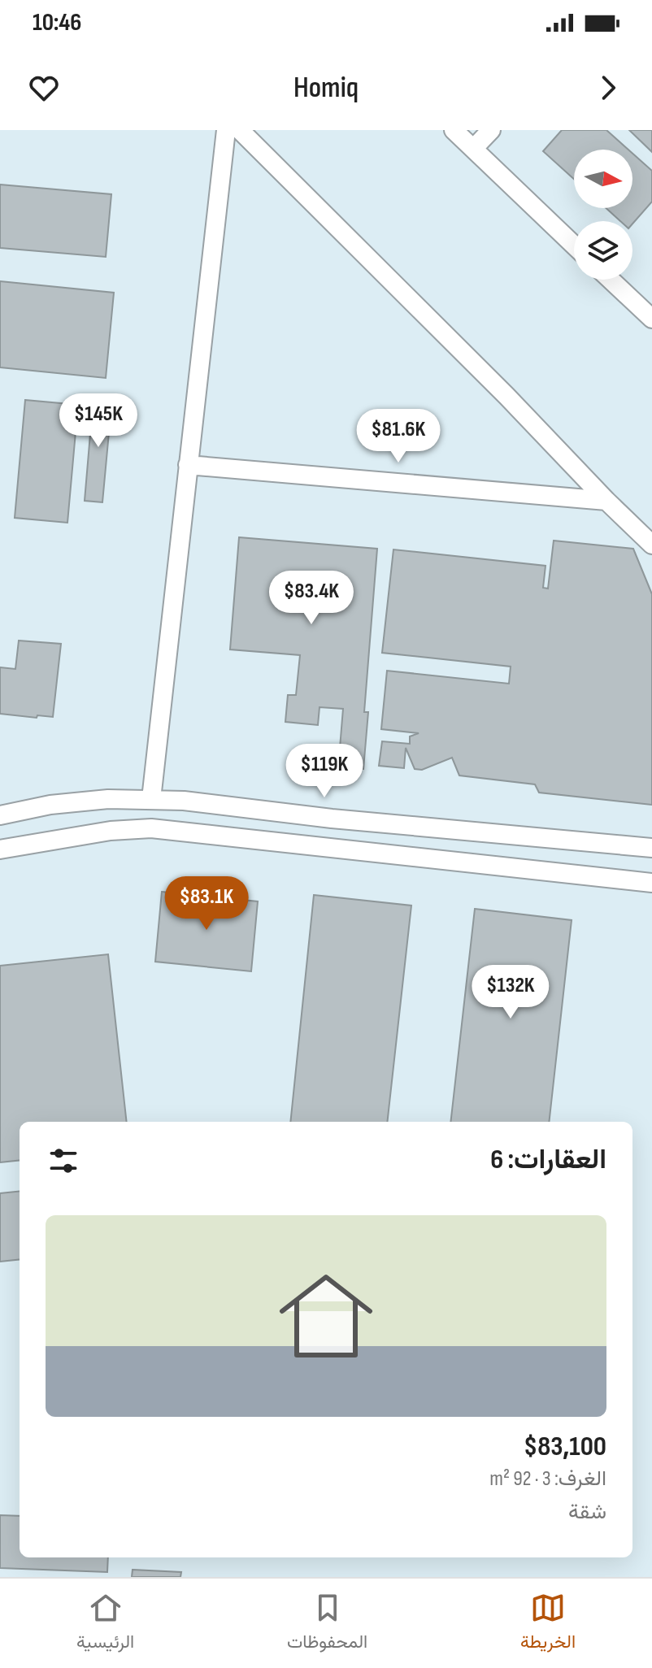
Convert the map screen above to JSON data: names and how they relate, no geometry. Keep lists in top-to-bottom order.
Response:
{
  "north": "right",
  "page": {
    "status": "10:46",
    "header": "Homiq",
    "price": [
      "$145K",
      "$81.6K",
      "$83.4K",
      "$119K",
      "$83.1K",
      "$132K"
    ],
    "heading": "العقارات: 6",
    "list": [
      {
        "name": "$83,100",
        "note": "الغرف: 3 · 92 m² · شقة"
      }
    ],
    "tabs": ["الخريطة", "المحفوظات", "الرئيسية"]
  }
}
